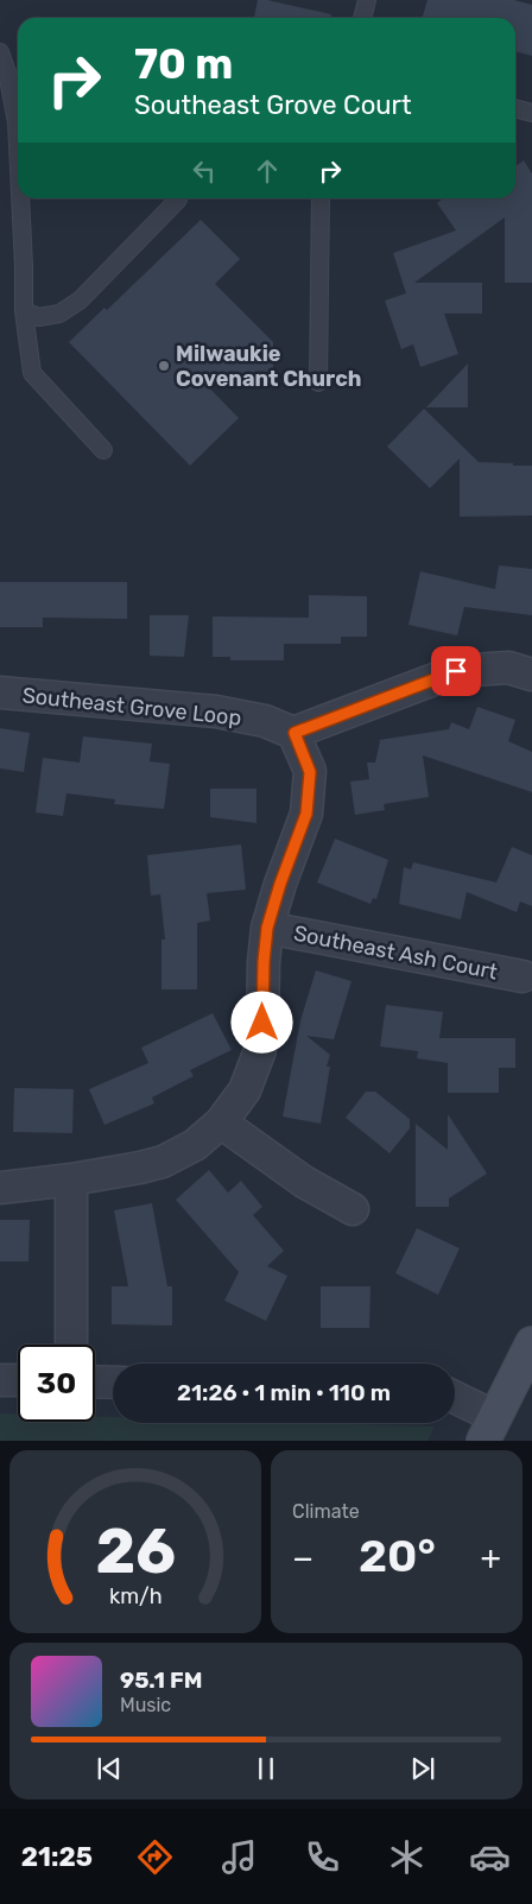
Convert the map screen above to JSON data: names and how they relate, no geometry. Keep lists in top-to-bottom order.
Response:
{
  "streets": {
    "street": ["Southeast Grove Loop", "Southeast Ash Court"]
  },
  "places": ["Milwaukie Covenant Church"],
  "page": {
    "turn": ["70 m", "Southeast Grove Court"],
    "limit": "30",
    "trip": "21:26 · 1 min · 110 m",
    "tile": "Climate",
    "heat": ["−", "20°", "+"],
    "song": ["95.1 FM", "Music"],
    "tabs": "21:25",
    "gauge": ["26", "km/h"]
  }
}
